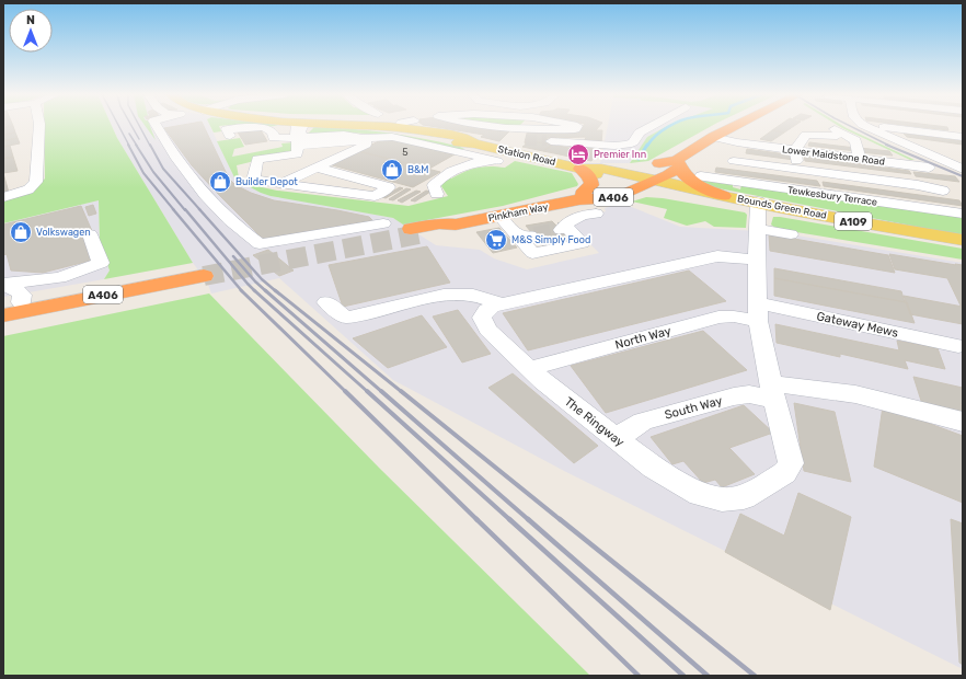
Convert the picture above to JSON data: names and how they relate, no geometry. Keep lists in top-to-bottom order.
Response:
{
  "streets": {
    "highway": ["A406", "Pinkham Way"],
    "main road": ["Station Road", "Bounds Green Road", "A109"],
    "street": [
      "Lower Maidstone Road",
      "Tewkesbury Terrace",
      "Gateway Mews",
      "North Way",
      "South Way",
      "The Ringway"
    ]
  },
  "crossings": [
    ["Station Road", "A406"],
    ["Station Road", "Bounds Green Road"],
    ["Station Road", "Pinkham Way"],
    ["Lower Maidstone Road", "A406"],
    ["A406", "Bounds Green Road"],
    ["A406", "Pinkham Way"],
    ["Bounds Green Road", "Pinkham Way"],
    ["Bounds Green Road", "The Ringway"],
    ["Gateway Mews", "North Way"],
    ["Gateway Mews", "The Ringway"],
    ["North Way", "The Ringway"],
    ["South Way", "The Ringway"]
  ],
  "places": {
    "hotel": ["Premier Inn"],
    "shop": ["B&M", "Builder Depot", "Volkswagen"],
    "supermarket": ["M&S Simply Food"]
  },
  "house_numbers": ["5"],
  "north": "top"
}
